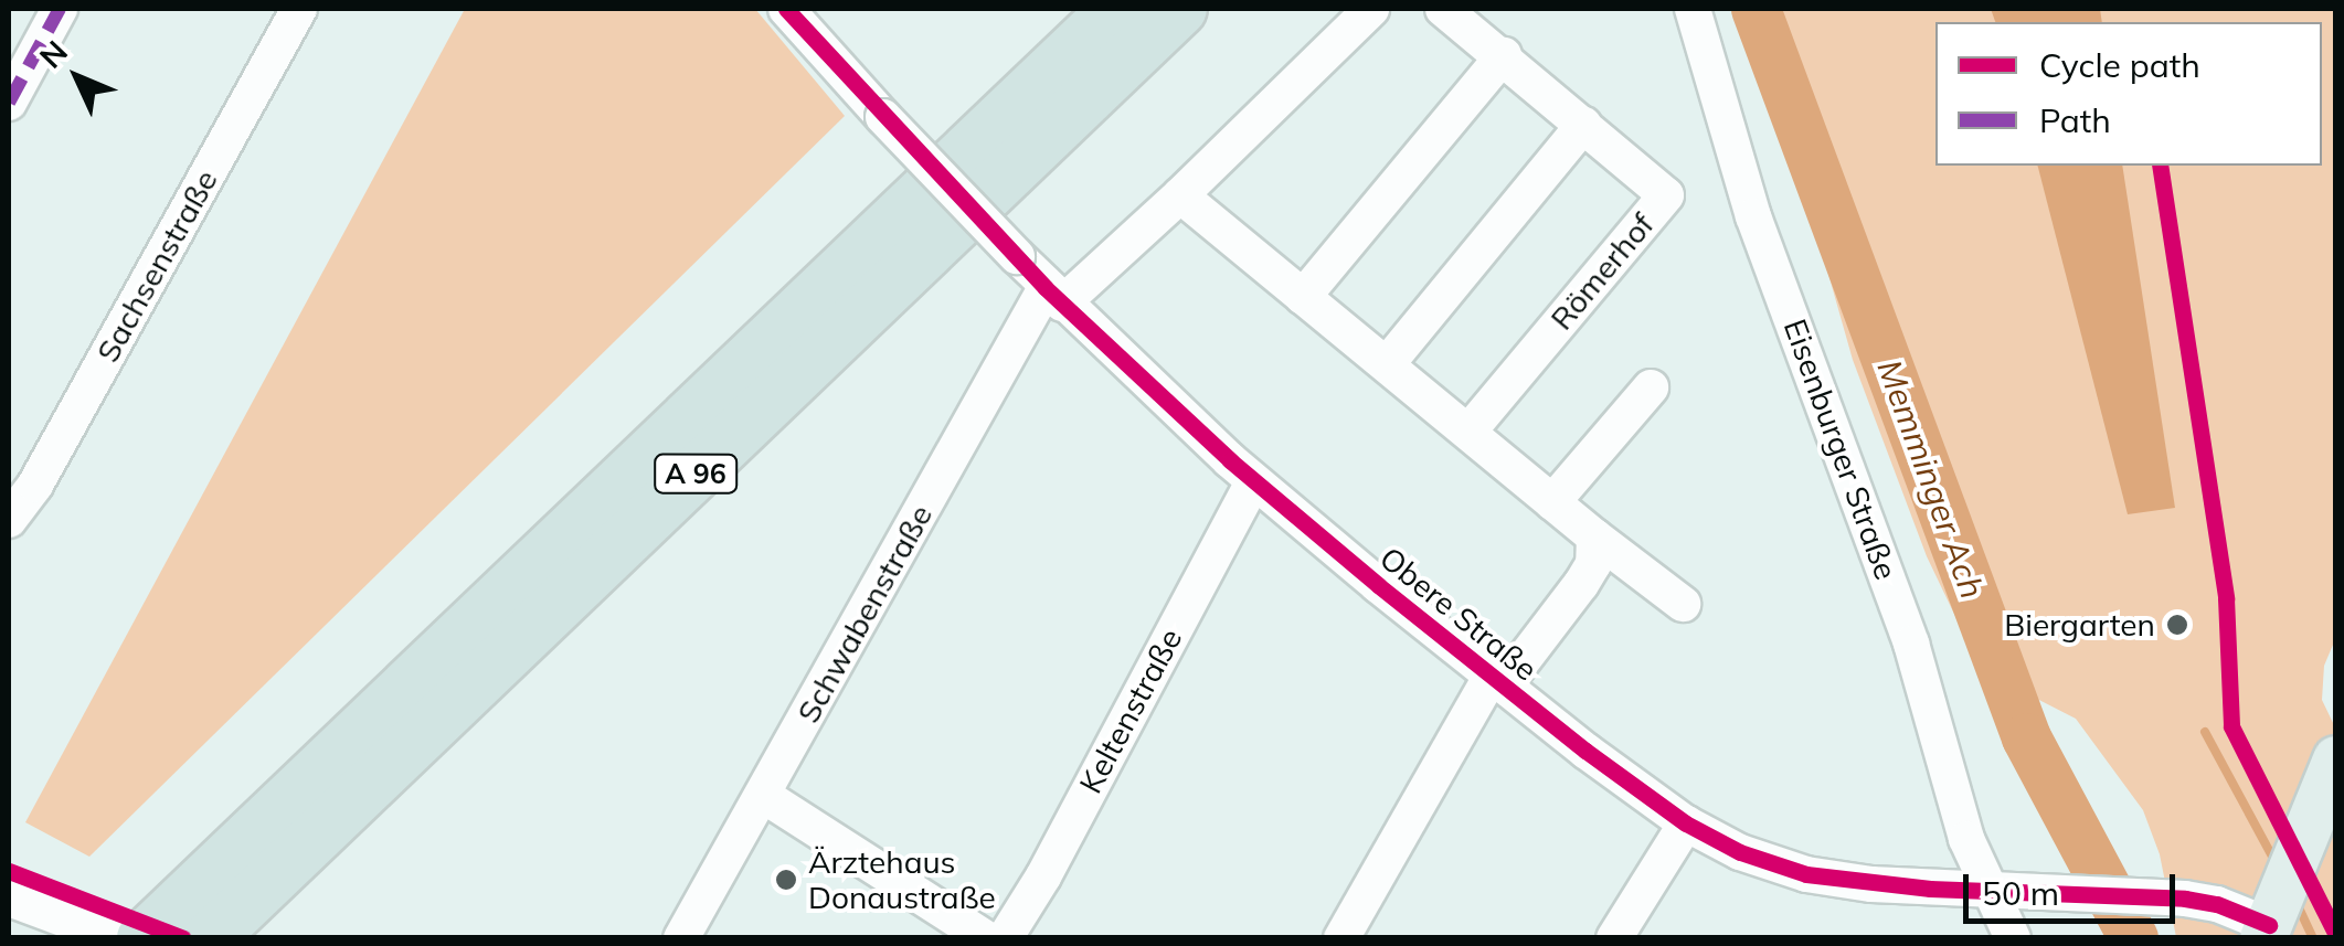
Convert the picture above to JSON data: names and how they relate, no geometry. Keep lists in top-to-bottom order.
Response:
{
  "streets": {
    "highway": ["A 96"],
    "street": [
      "Sachsenstraße",
      "Römerhof",
      "Eisenburger Straße",
      "Schwabenstraße",
      "Obere Straße",
      "Keltenstraße"
    ]
  },
  "crossings": [
    ["Eisenburger Straße", "Obere Straße"],
    ["Schwabenstraße", "Obere Straße"],
    ["Obere Straße", "Keltenstraße"]
  ],
  "water": ["Memminger Ach"],
  "places": ["Biergarten", "Ärztehaus Donaustraße"],
  "legend": ["Cycle path", "Path"],
  "scale_bar": "50 m",
  "north": "top left"
}
